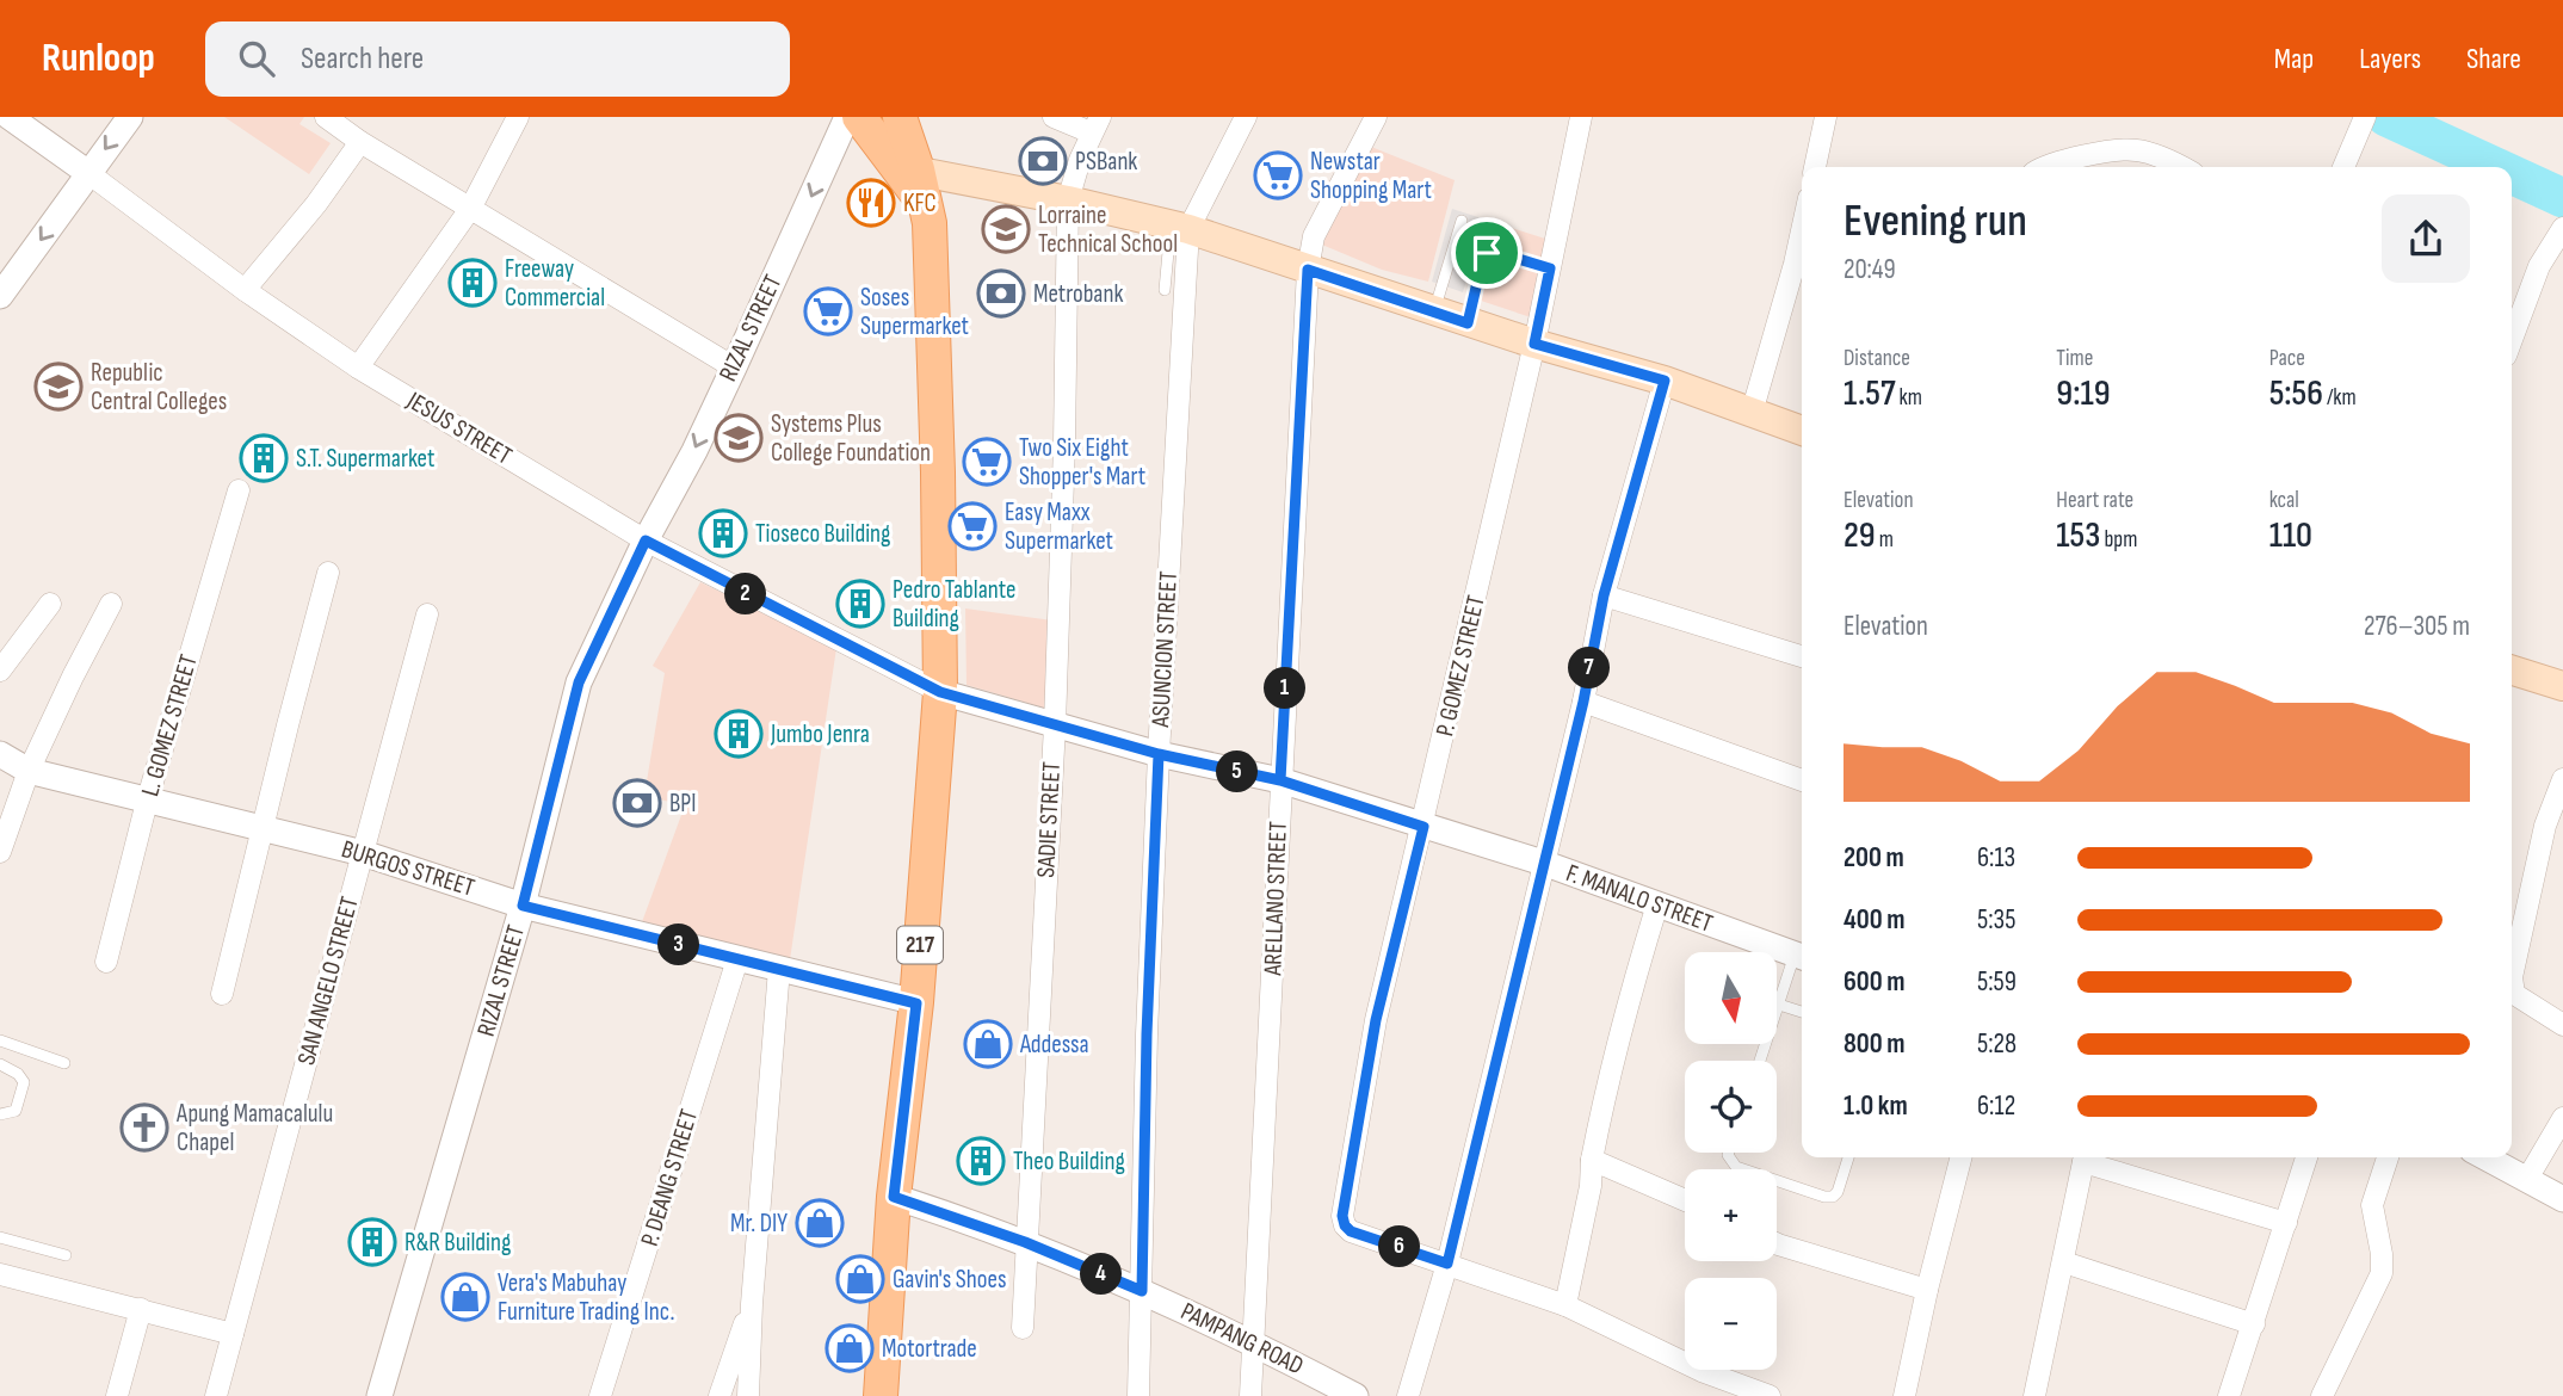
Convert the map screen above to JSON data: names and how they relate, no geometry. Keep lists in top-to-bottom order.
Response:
{
  "streets": {
    "main road": ["217"],
    "street": [
      "RIZAL STREET",
      "JESUS STREET",
      "ASUNCION STREET",
      "P. GOMEZ STREET",
      "L. GOMEZ STREET",
      "SADIE STREET",
      "BURGOS STREET",
      "ARELLANO STREET",
      "F. MANALO STREET",
      "SAN ANGELO STREET",
      "P. DEANG STREET",
      "PAMPANG ROAD"
    ]
  },
  "crossings": [
    ["RIZAL STREET", "JESUS STREET"],
    ["RIZAL STREET", "BURGOS STREET"],
    ["JESUS STREET", "F. MANALO STREET"],
    ["JESUS STREET", "217"],
    ["ASUNCION STREET", "F. MANALO STREET"],
    ["ASUNCION STREET", "PAMPANG ROAD"],
    ["P. GOMEZ STREET", "F. MANALO STREET"],
    ["L. GOMEZ STREET", "BURGOS STREET"],
    ["SADIE STREET", "F. MANALO STREET"],
    ["SADIE STREET", "PAMPANG ROAD"],
    ["BURGOS STREET", "217"],
    ["BURGOS STREET", "SAN ANGELO STREET"],
    ["BURGOS STREET", "P. DEANG STREET"],
    ["ARELLANO STREET", "F. MANALO STREET"],
    ["ARELLANO STREET", "PAMPANG ROAD"],
    ["F. MANALO STREET", "217"],
    ["217", "PAMPANG ROAD"]
  ],
  "places": {
    "bank": ["PSBank", "Metrobank", "BPI"],
    "supermarket": [
      "Newstar Shopping Mart",
      "Soses Supermarket",
      "Two Six Eight Shopper's Mart",
      "Easy Maxx Supermarket"
    ],
    "restaurant": ["KFC"],
    "school or university": ["Lorraine Technical School", "Republic Central Colleges", "Systems Plus College Foundation"],
    "building": [
      "Freeway Commercial",
      "S.T. Supermarket",
      "Tioseco Building",
      "Pedro Tablante Building",
      "Jumbo Jenra",
      "Theo Building",
      "R&R Building"
    ],
    "shop": [
      "Addessa",
      "Mr. DIY",
      "Gavin's Shoes",
      "Vera's Mabuhay Furniture Trading Inc.",
      "Motortrade"
    ],
    "church": ["Apung Mamacalulu Chapel"]
  },
  "north": "bottom",
  "page": {
    "header": "Runloop",
    "search": "Search here",
    "nav": ["Map", "Layers", "Share"],
    "heading": ["Evening run", "20:49"],
    "stats": [
      ["Distance", "1.57 km"],
      ["Time", "9:19"],
      ["Pace", "5:56 /km"],
      ["Elevation", "29 m"],
      ["Heart rate", "153 bpm"],
      ["kcal", "110"]
    ],
    "pins": [
      "2",
      "7",
      "1",
      "5",
      "3",
      "6",
      "4"
    ],
    "chart": ["Elevation", "276–305 m"],
    "list": [
      {
        "name": "200 m",
        "note": "6:13"
      },
      {
        "name": "400 m",
        "note": "5:35"
      },
      {
        "name": "600 m",
        "note": "5:59"
      },
      {
        "name": "800 m",
        "note": "5:28"
      },
      {
        "name": "1.0 km",
        "note": "6:12"
      }
    ],
    "map_buttons": ["+", "−"]
  }
}
